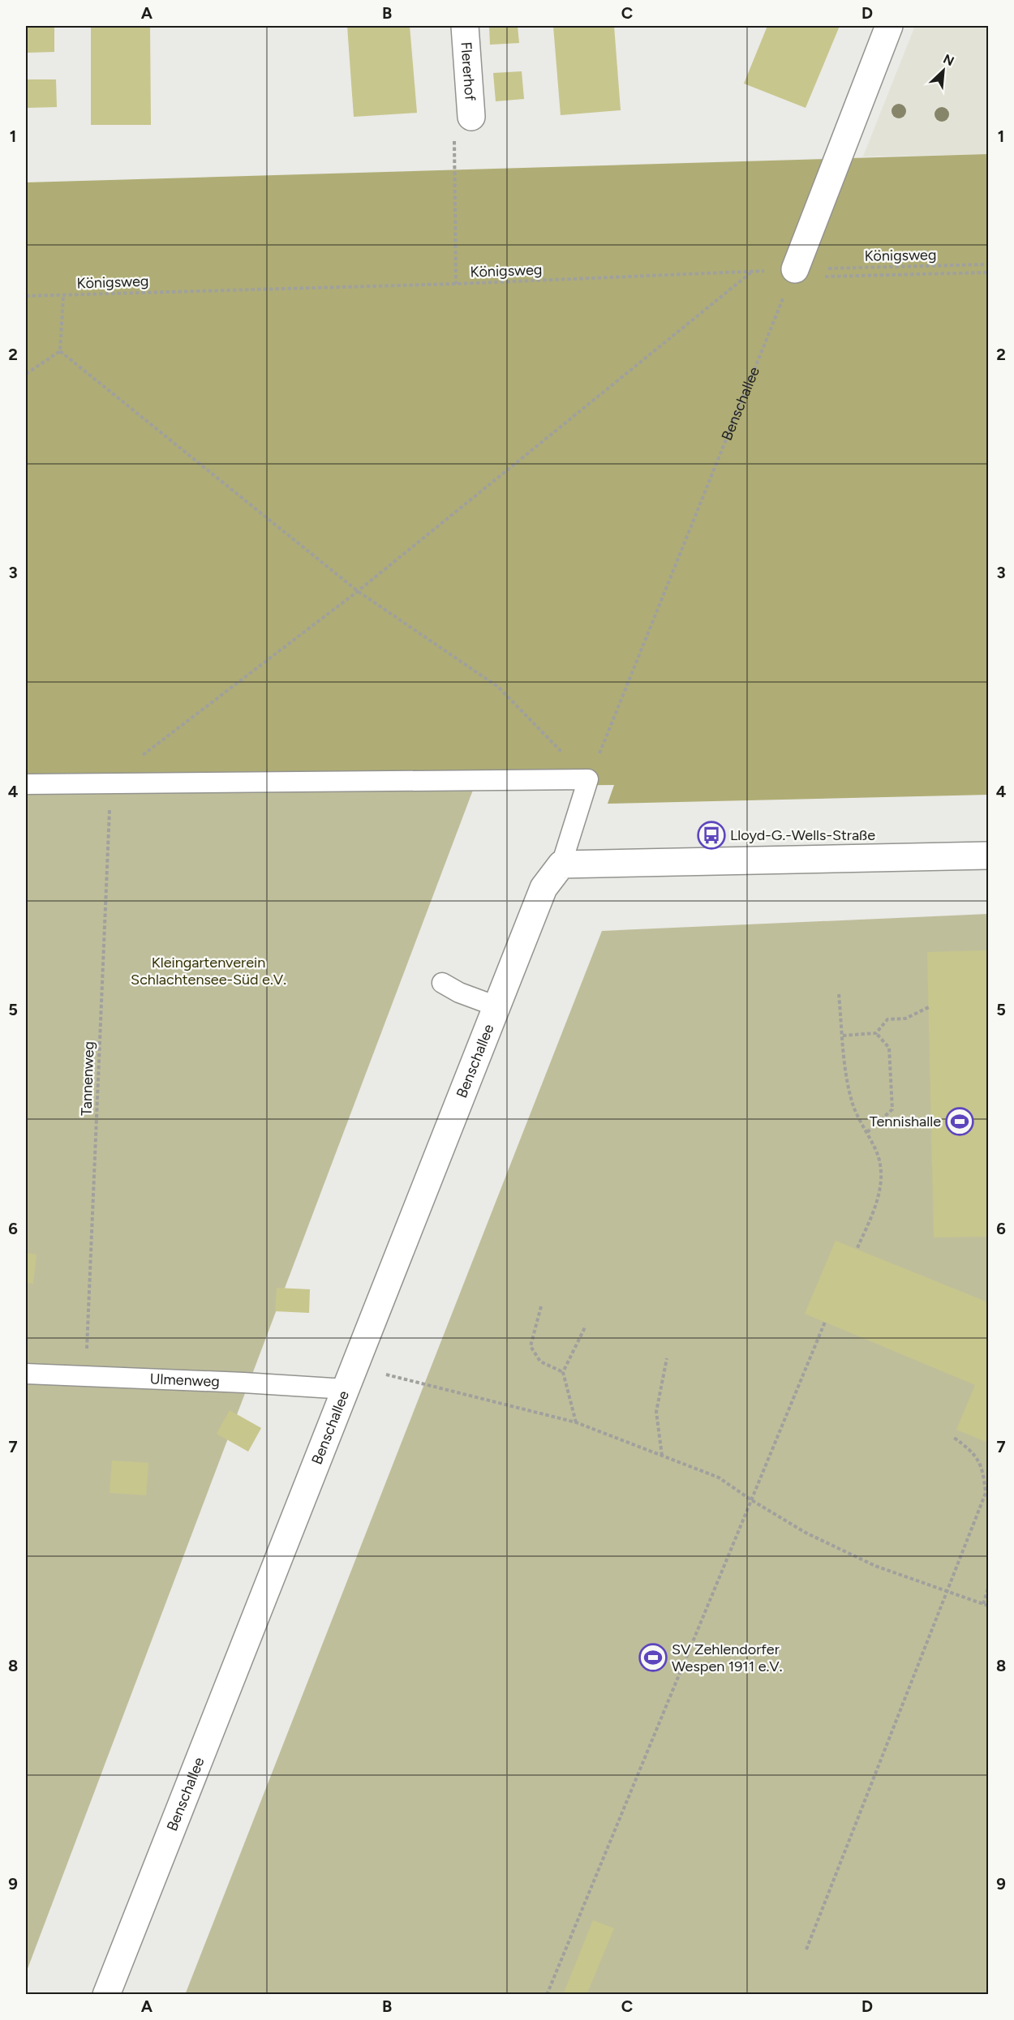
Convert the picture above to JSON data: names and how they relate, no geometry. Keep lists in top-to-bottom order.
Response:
{
  "streets": {
    "street": ["Flererhof", "Benschallee"],
    "lane": ["Ulmenweg"],
    "path": ["Königsweg", "Tannenweg"]
  },
  "crossings": [
    ["Königsweg", "Benschallee"],
    ["Benschallee", "Ulmenweg"],
    ["Tannenweg", "Ulmenweg"]
  ],
  "parks": ["Kleingartenverein Schlachtensee-Süd e.V."],
  "places": {
    "bus stop": ["Lloyd-G.-Wells-Straße"],
    "sports": ["Tennishalle", "SV Zehlendorfer Wespen 1911 e.V."]
  },
  "north": "top right",
  "grid": {
    "columns": [
      "A",
      "B",
      "C",
      "D"
    ],
    "rows": [
      "1",
      "2",
      "3",
      "4",
      "5",
      "6",
      "7",
      "8",
      "9"
    ]
  }
}
